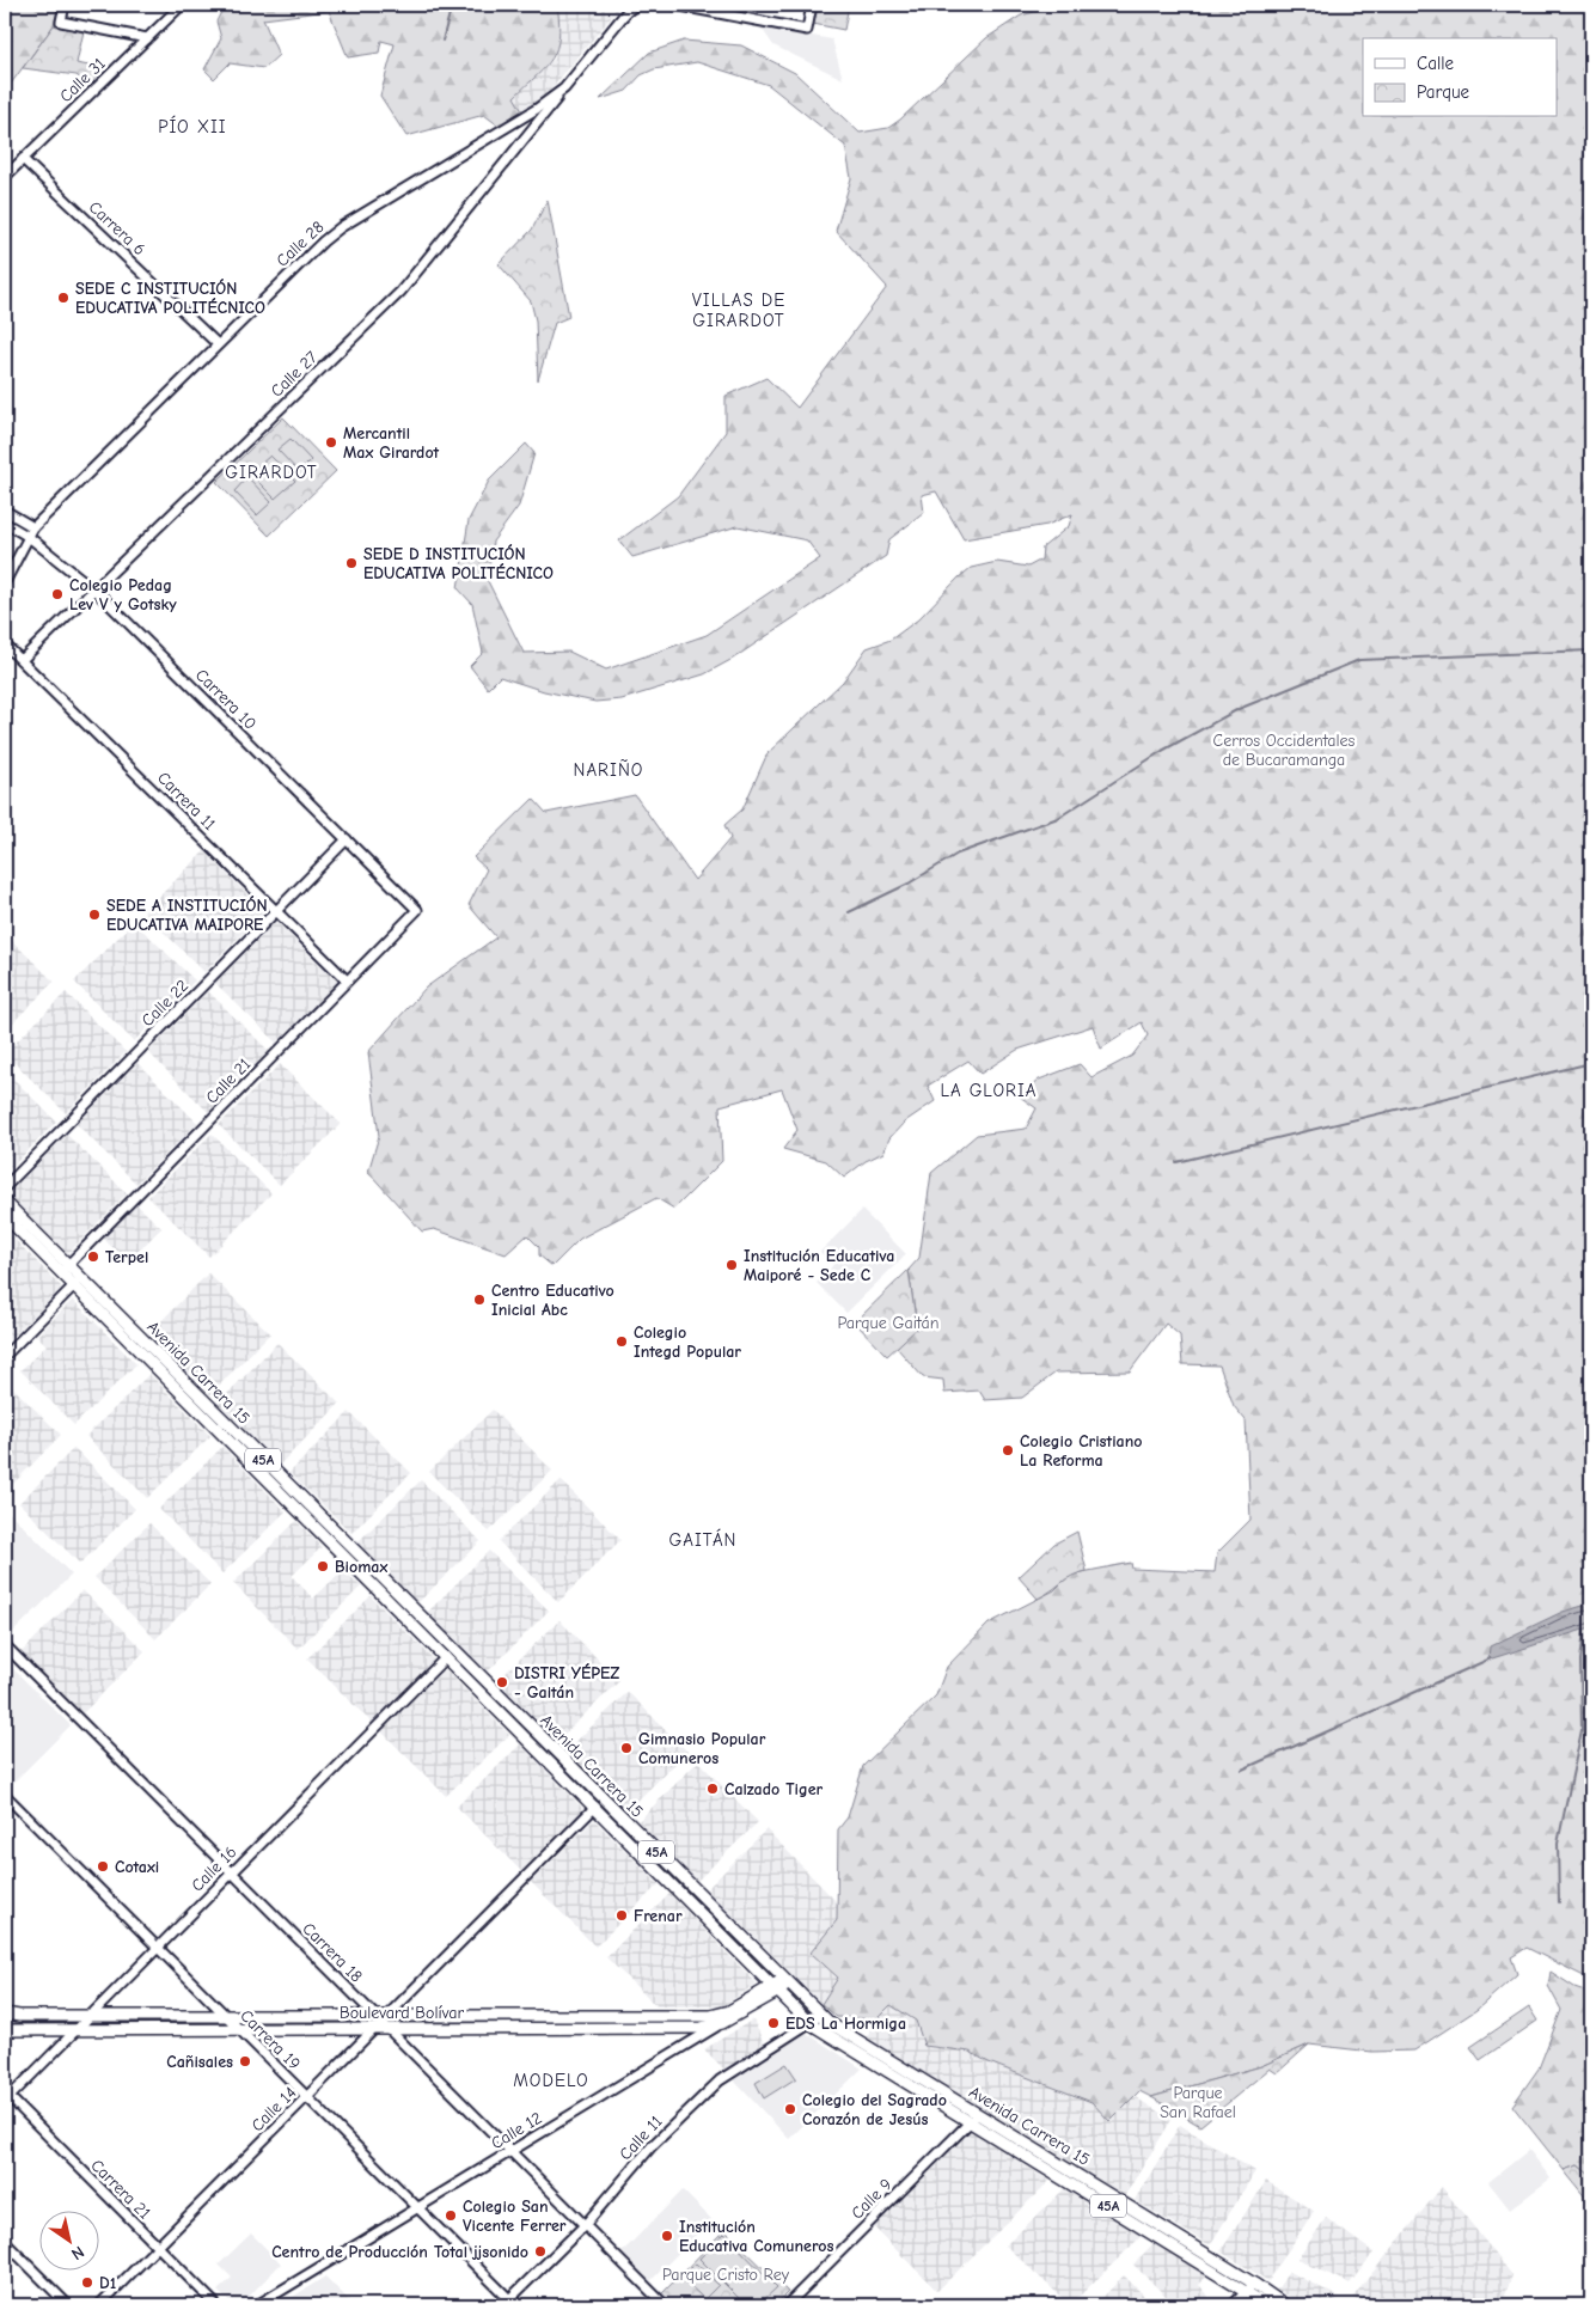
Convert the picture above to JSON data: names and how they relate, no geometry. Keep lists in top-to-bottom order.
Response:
{
  "streets": {
    "main road": ["Avenida Carrera 15", "45A", "Boulevard Bolívar"],
    "street": [
      "Calle 31",
      "Carrera 6",
      "Calle 28",
      "Calle 27",
      "Carrera 10",
      "Carrera 11",
      "Calle 22",
      "Calle 21",
      "Calle 16",
      "Carrera 18",
      "Carrera 19",
      "Calle 14",
      "Calle 12",
      "Calle 11",
      "Carrera 21",
      "Calle 9"
    ]
  },
  "crossings": [
    ["Calle 31", "Carrera 6"],
    ["Carrera 6", "Calle 28"],
    ["Calle 28", "Calle 27"],
    ["Calle 28", "Carrera 10"],
    ["Calle 27", "Carrera 10"],
    ["Calle 27", "Carrera 11"],
    ["Carrera 10", "Calle 22"],
    ["Carrera 10", "Calle 21"],
    ["Carrera 11", "Calle 22"],
    ["Carrera 11", "Calle 21"],
    ["Calle 21", "Avenida Carrera 15"],
    ["Avenida Carrera 15", "Calle 16"],
    ["Avenida Carrera 15", "Boulevard Bolívar"],
    ["Avenida Carrera 15", "Calle 14"],
    ["Avenida Carrera 15", "Calle 11"],
    ["Avenida Carrera 15", "Calle 9"],
    ["Calle 16", "Carrera 18"],
    ["Calle 16", "Boulevard Bolívar"],
    ["Calle 16", "Carrera 19"],
    ["Calle 16", "Carrera 21"],
    ["Carrera 18", "Boulevard Bolívar"],
    ["Carrera 18", "Calle 14"],
    ["Carrera 18", "Calle 12"],
    ["Carrera 18", "Calle 11"],
    ["Boulevard Bolívar", "Carrera 19"],
    ["Boulevard Bolívar", "Calle 14"],
    ["Boulevard Bolívar", "Calle 12"],
    ["Carrera 19", "Calle 14"],
    ["Carrera 19", "Calle 12"],
    ["Carrera 19", "Calle 11"],
    ["Calle 14", "Carrera 21"]
  ],
  "districts": [
    "PÍO XII",
    "VILLAS DE GIRARDOT",
    "GIRARDOT",
    "NARIÑO",
    "LA GLORIA",
    "GAITÁN",
    "MODELO"
  ],
  "parks": [
    "Cerros Occidentales de Bucaramanga",
    "Parque Gaitán",
    "Parque San Rafael",
    "Parque Cristo Rey"
  ],
  "places": [
    "SEDE C INSTITUCIÓN EDUCATIVA POLITÉCNICO",
    "Mercantil Max Girardot",
    "SEDE D INSTITUCIÓN EDUCATIVA POLITÉCNICO",
    "Colegio Pedag Lev V y Gotsky",
    "SEDE A INSTITUCIÓN EDUCATIVA MAIPORE",
    "Terpel",
    "Institución Educativa Maiporé - Sede C",
    "Centro Educativo Inicial Abc",
    "Colegio Integd Popular",
    "Colegio Cristiano La Reforma",
    "Biomax",
    "DISTRI YÉPEZ - Gaitán",
    "Gimnasio Popular Comuneros",
    "Calzado Tiger",
    "Cotaxi",
    "Frenar",
    "EDS La Hormiga",
    "Cañisales",
    "Colegio del Sagrado Corazón de Jesús",
    "Colegio San Vicente Ferrer",
    "Institución Educativa Comuneros",
    "Centro de Producción Total jjsonido",
    "D1"
  ],
  "legend": ["Calle", "Parque"],
  "north": "bottom right"
}
